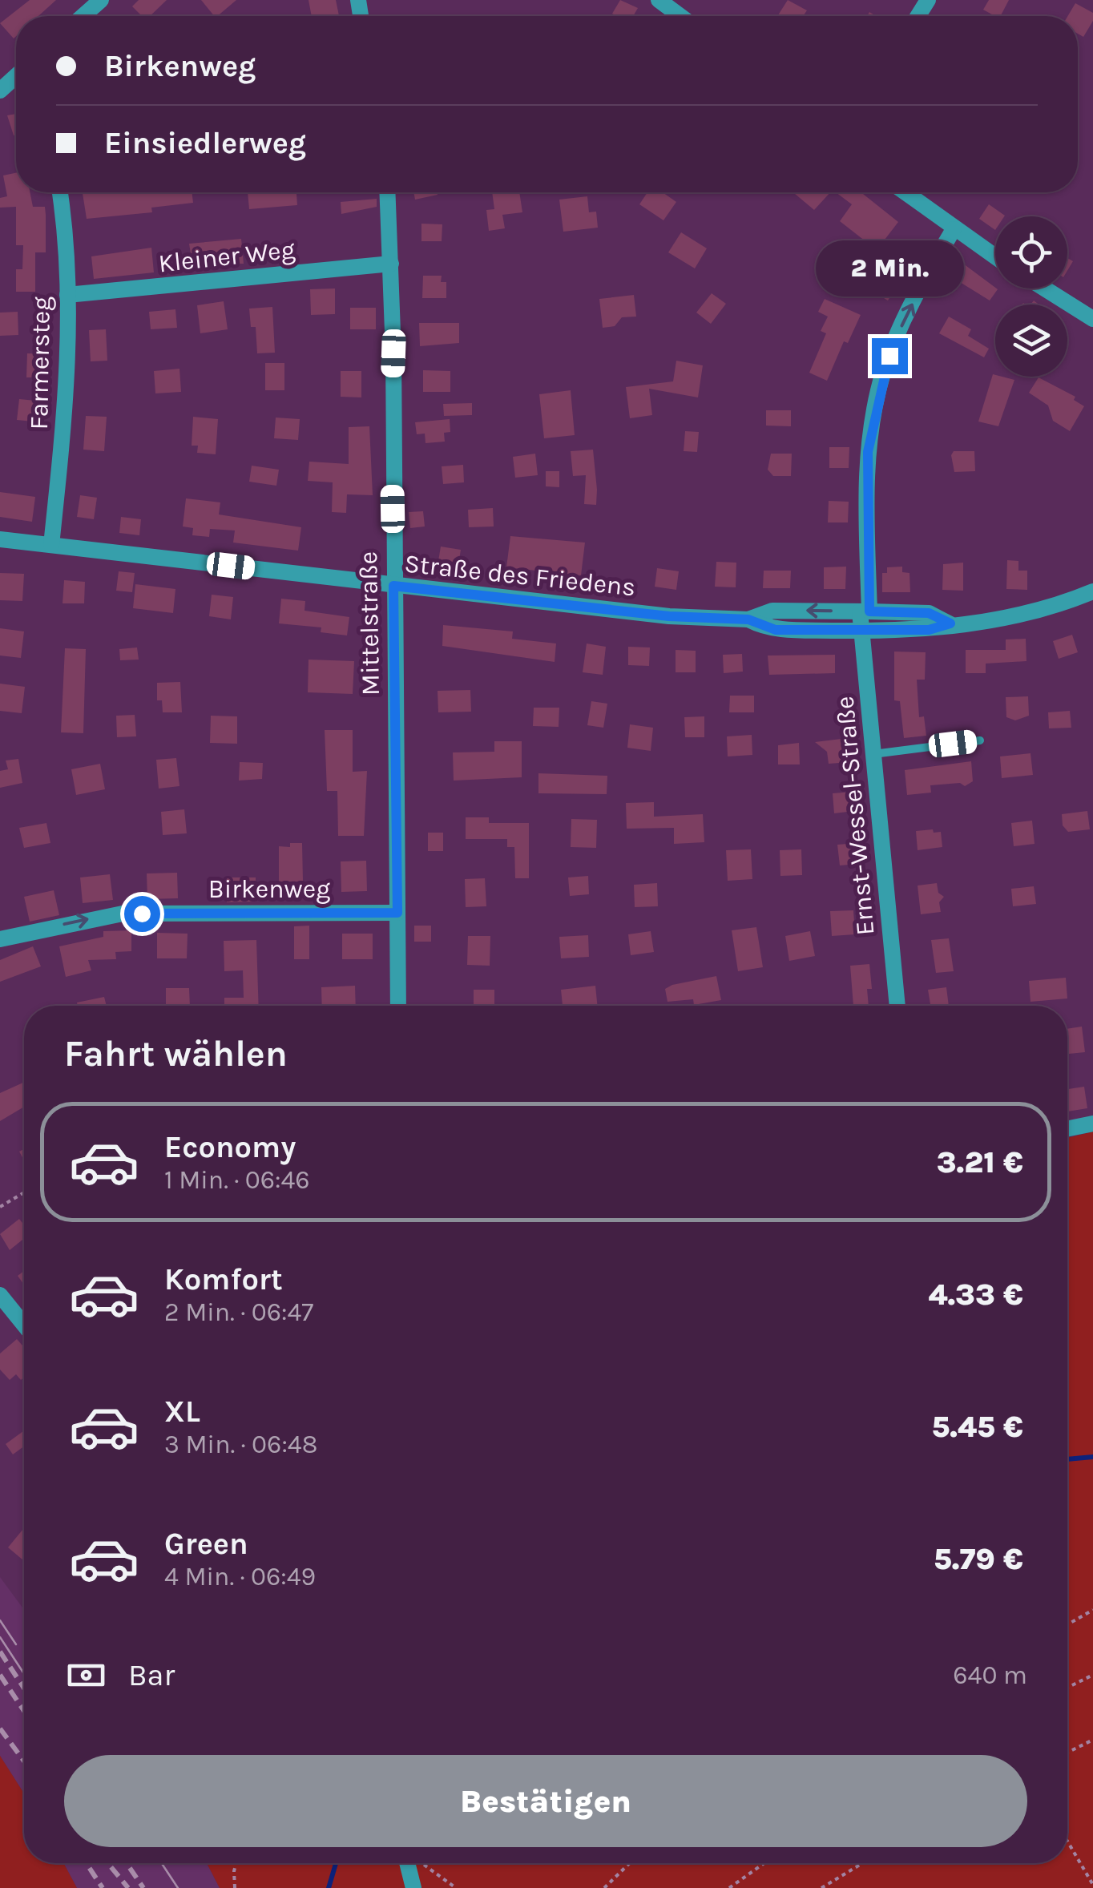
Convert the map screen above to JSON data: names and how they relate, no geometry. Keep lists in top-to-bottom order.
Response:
{
  "streets": {
    "street": [
      "Kleiner Weg",
      "Farmersteg",
      "Straße des Friedens",
      "Mittelstraße",
      "Ernst-Wessel-Straße",
      "Birkenweg"
    ]
  },
  "crossings": [
    ["Kleiner Weg", "Farmersteg"],
    ["Kleiner Weg", "Mittelstraße"],
    ["Farmersteg", "Straße des Friedens"],
    ["Straße des Friedens", "Mittelstraße"],
    ["Straße des Friedens", "Ernst-Wessel-Straße"],
    ["Mittelstraße", "Birkenweg"]
  ],
  "one_way": ["Ernst-Wessel-Straße", "Birkenweg"],
  "page": {
    "banner": ["Birkenweg", "Einsiedlerweg"],
    "bubble": "2 Min.",
    "heading": "Fahrt wählen",
    "list": [
      {
        "name": "Economy",
        "note": "1 Min. · 06:46",
        "value": "3.21 €"
      },
      {
        "name": "Komfort",
        "note": "2 Min. · 06:47",
        "value": "4.33 €"
      },
      {
        "name": "XL",
        "note": "3 Min. · 06:48",
        "value": "5.45 €"
      },
      {
        "name": "Green",
        "note": "4 Min. · 06:49",
        "value": "5.79 €"
      }
    ],
    "pay": ["Bar", "640 m"],
    "buttons": "Bestätigen"
  }
}
